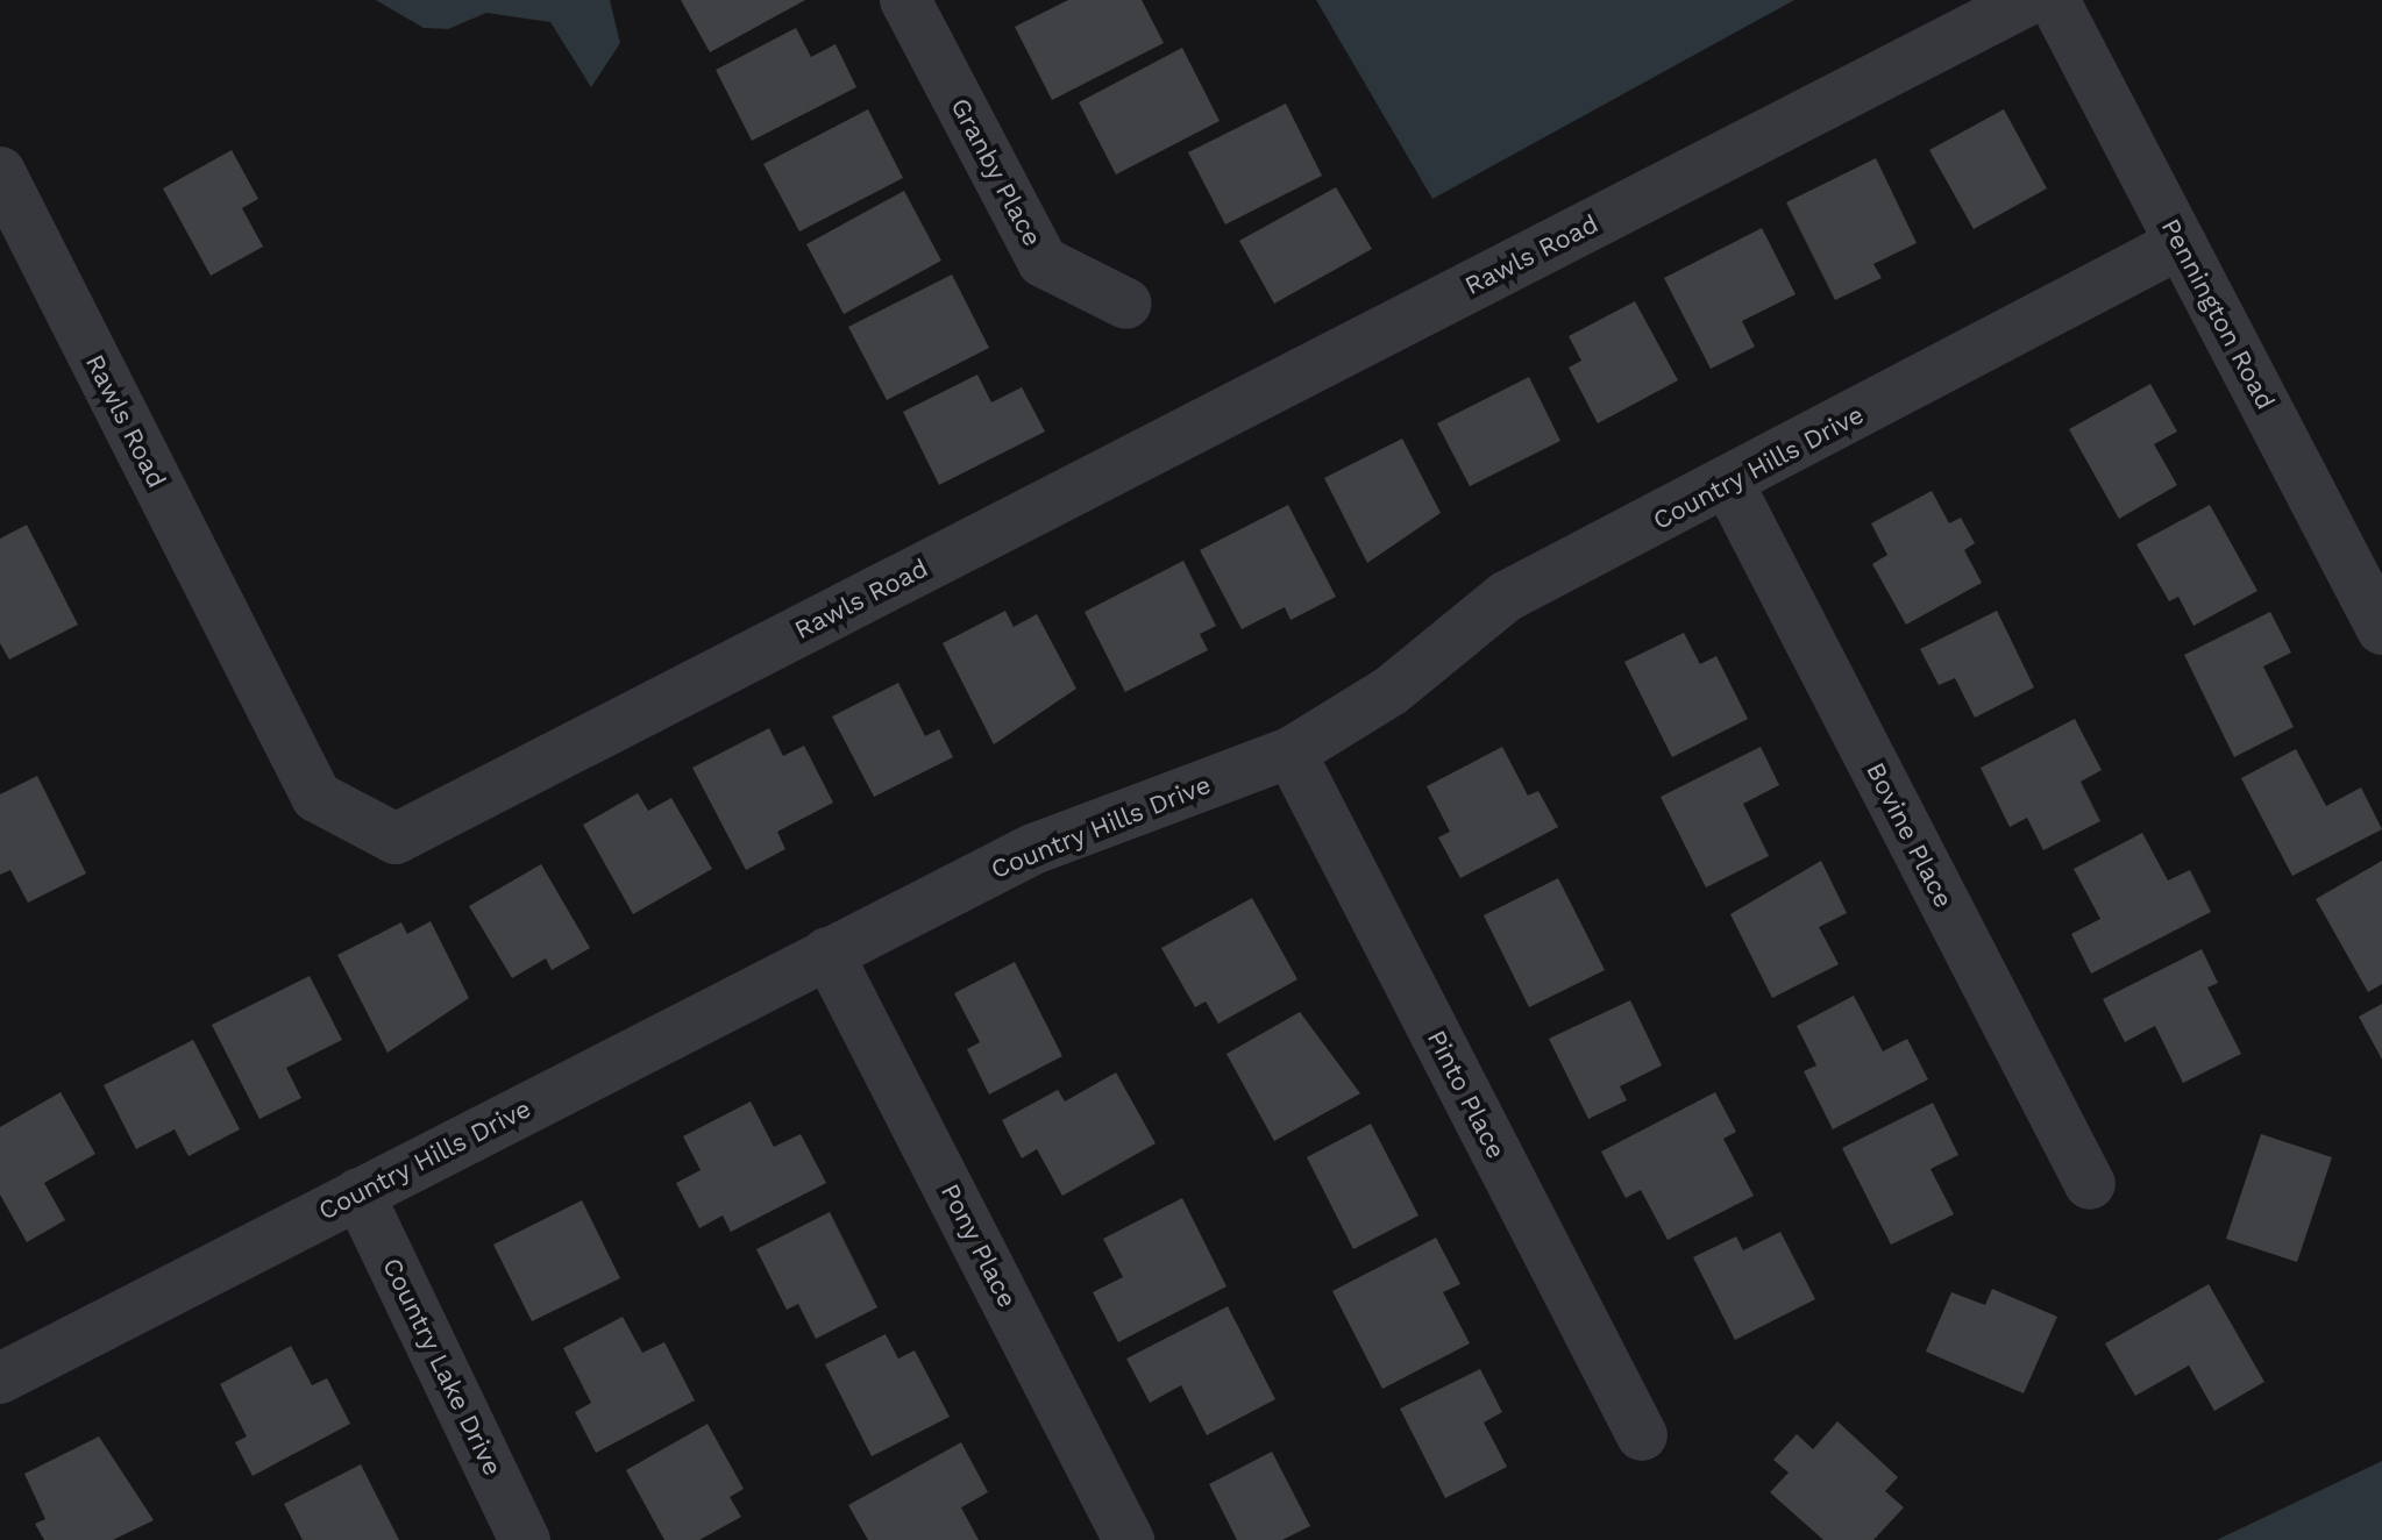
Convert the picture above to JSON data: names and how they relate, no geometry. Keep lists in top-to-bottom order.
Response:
{
  "streets": {
    "street": [
      "Granby Place",
      "Rawls Road",
      "Pennington Road",
      "Country Hills Drive",
      "Bovine Place",
      "Pinto Place",
      "Pony Place",
      "Country Lake Drive"
    ]
  },
  "crossings": [
    ["Pennington Road", "Country Hills Drive"],
    ["Country Hills Drive", "Bovine Place"],
    ["Country Hills Drive", "Pinto Place"],
    ["Country Hills Drive", "Pony Place"],
    ["Country Hills Drive", "Country Lake Drive"]
  ]
}
